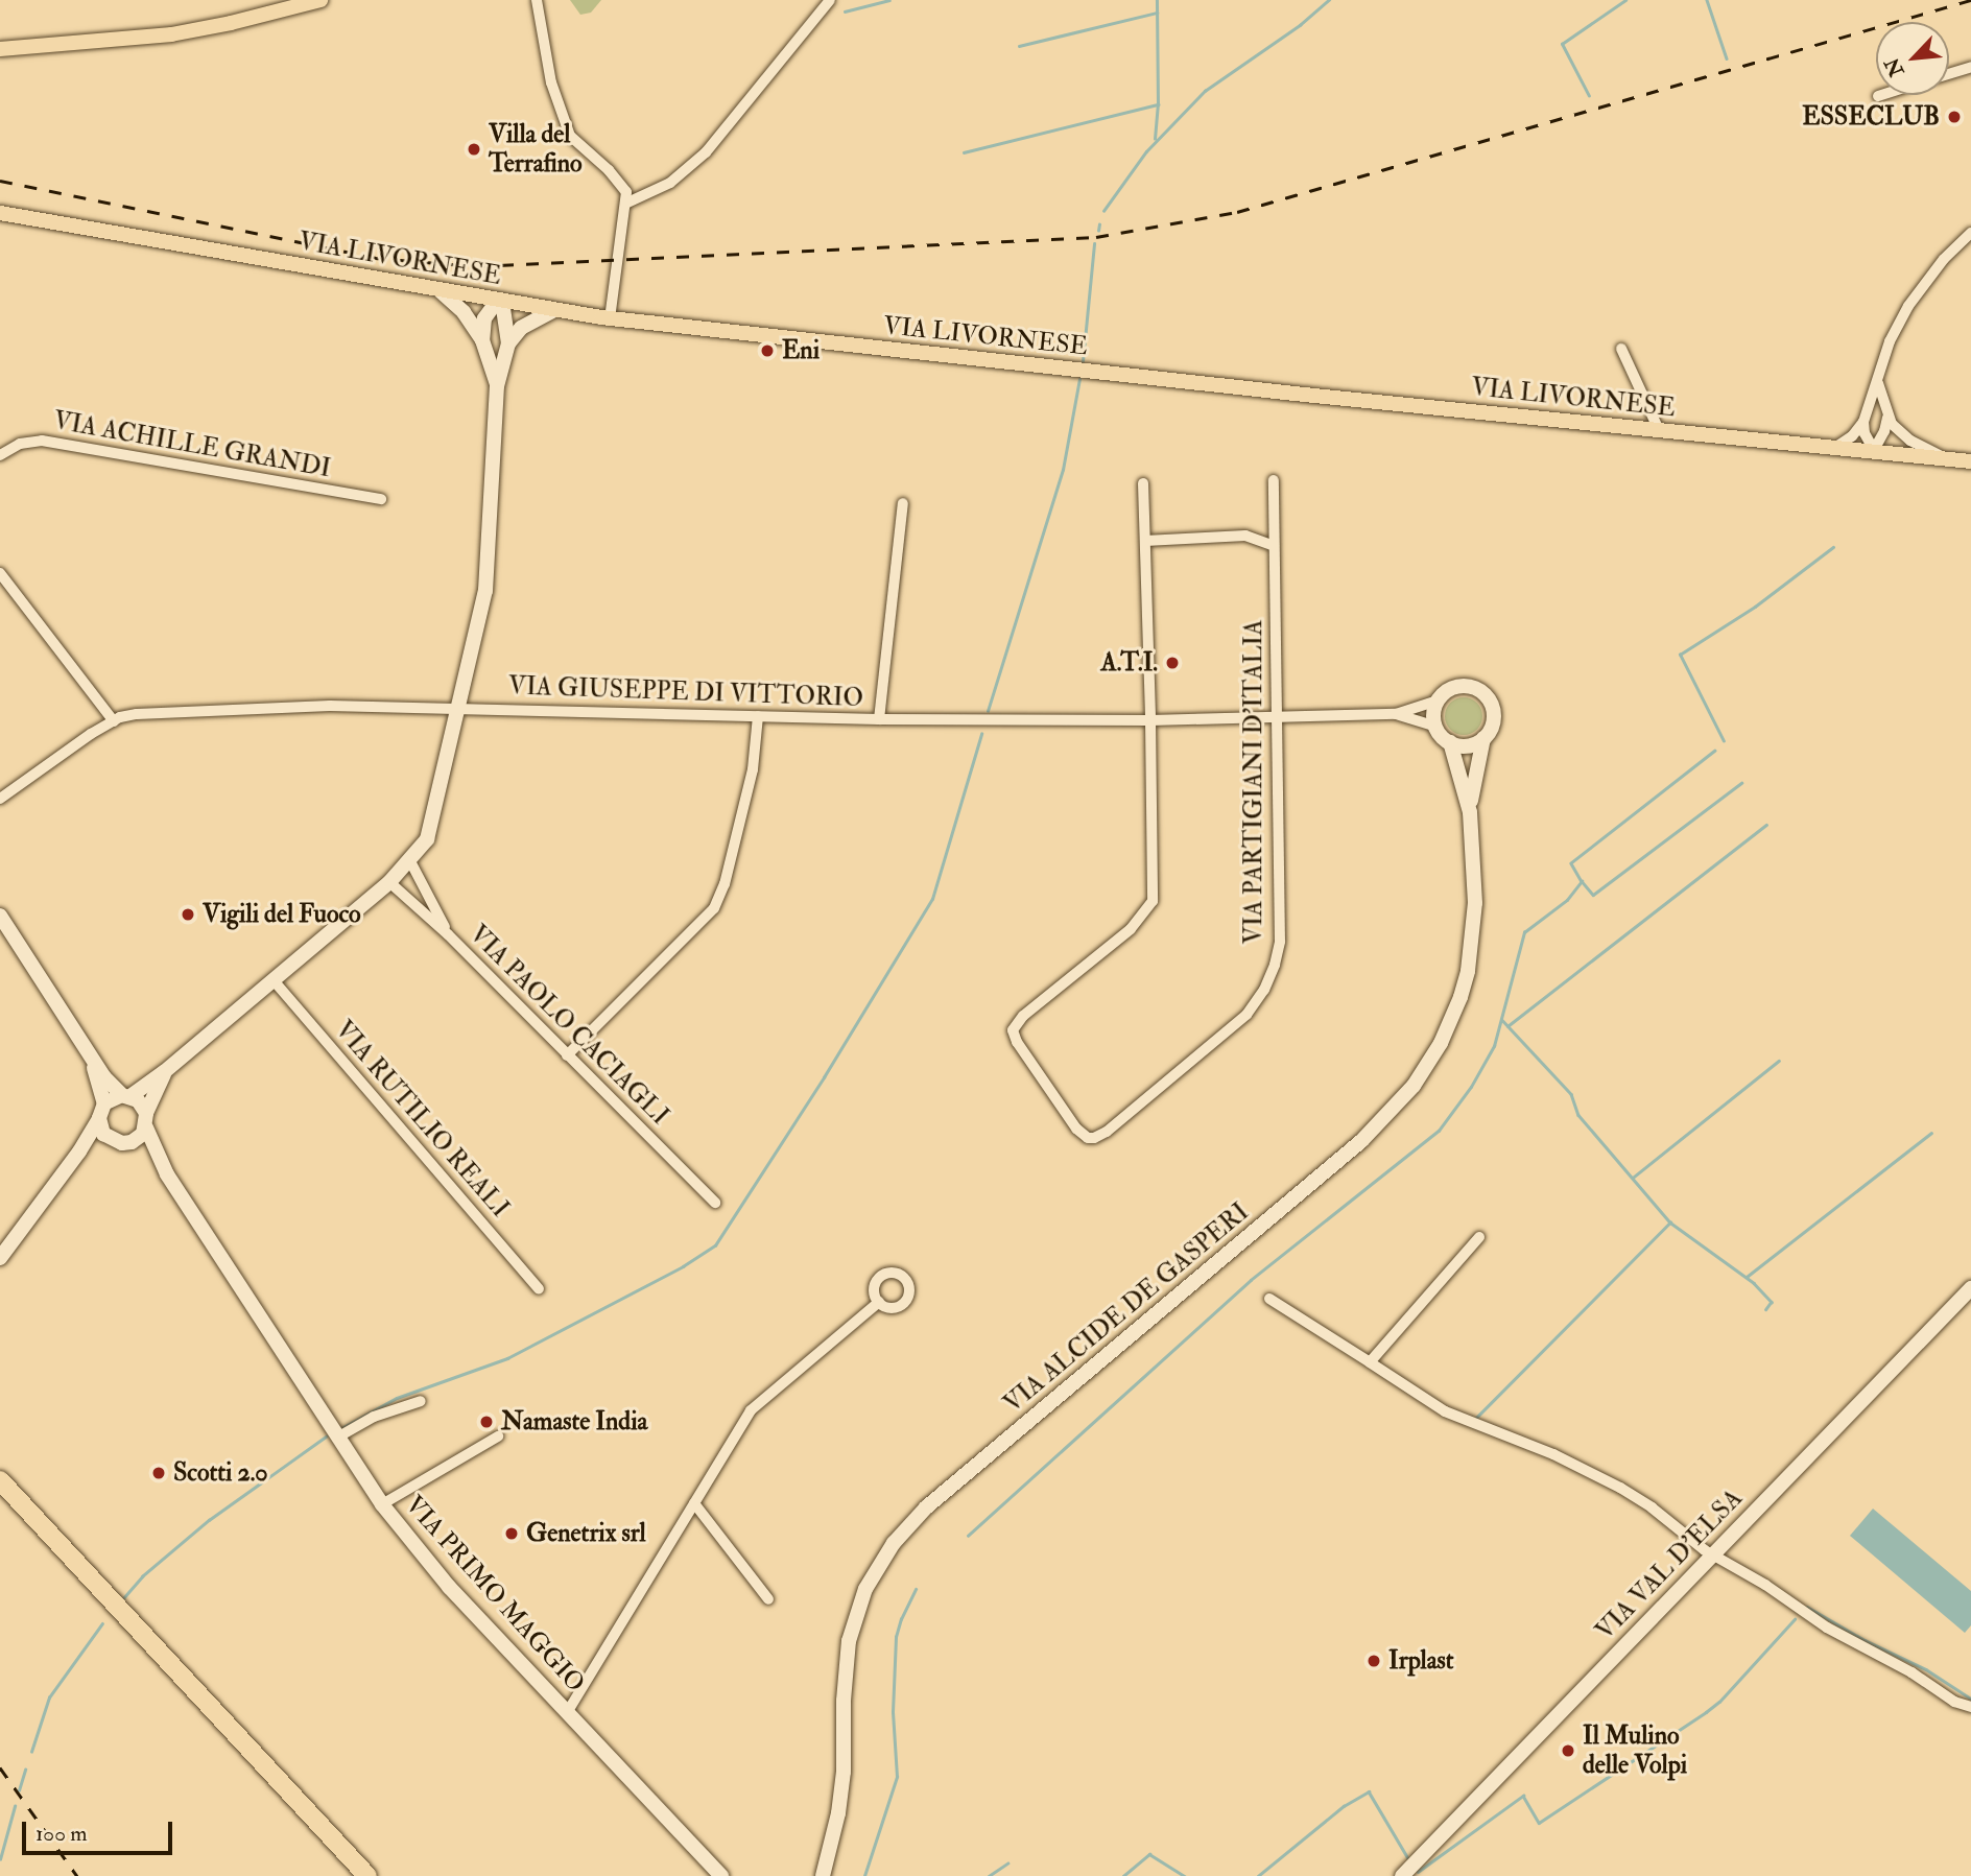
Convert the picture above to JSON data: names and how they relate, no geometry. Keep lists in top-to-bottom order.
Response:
{
  "streets": {
    "main road": ["VIA LIVORNESE"],
    "street": [
      "VIA ACHILLE GRANDI",
      "VIA GIUSEPPE DI VITTORIO",
      "VIA PARTIGIANI D'ITALIA",
      "VIA PAOLO CACIAGLI",
      "VIA RUTILIO REALI",
      "VIA ALCIDE DE GASPERI",
      "VIA VAL D'ELSA",
      "VIA PRIMO MAGGIO"
    ]
  },
  "crossings": [
    ["VIA GIUSEPPE DI VITTORIO", "VIA PARTIGIANI D'ITALIA"],
    ["VIA GIUSEPPE DI VITTORIO", "VIA ALCIDE DE GASPERI"]
  ],
  "places": [
    "ESSECLUB",
    "Villa del Terrafino",
    "Eni",
    "A.T.I.",
    "Vigili del Fuoco",
    "Namaste India",
    "Scotti 2.0",
    "Genetrix srl",
    "Irplast",
    "Il Mulino delle Volpi"
  ],
  "scale_bar": "100 m",
  "north": "bottom left"
}
